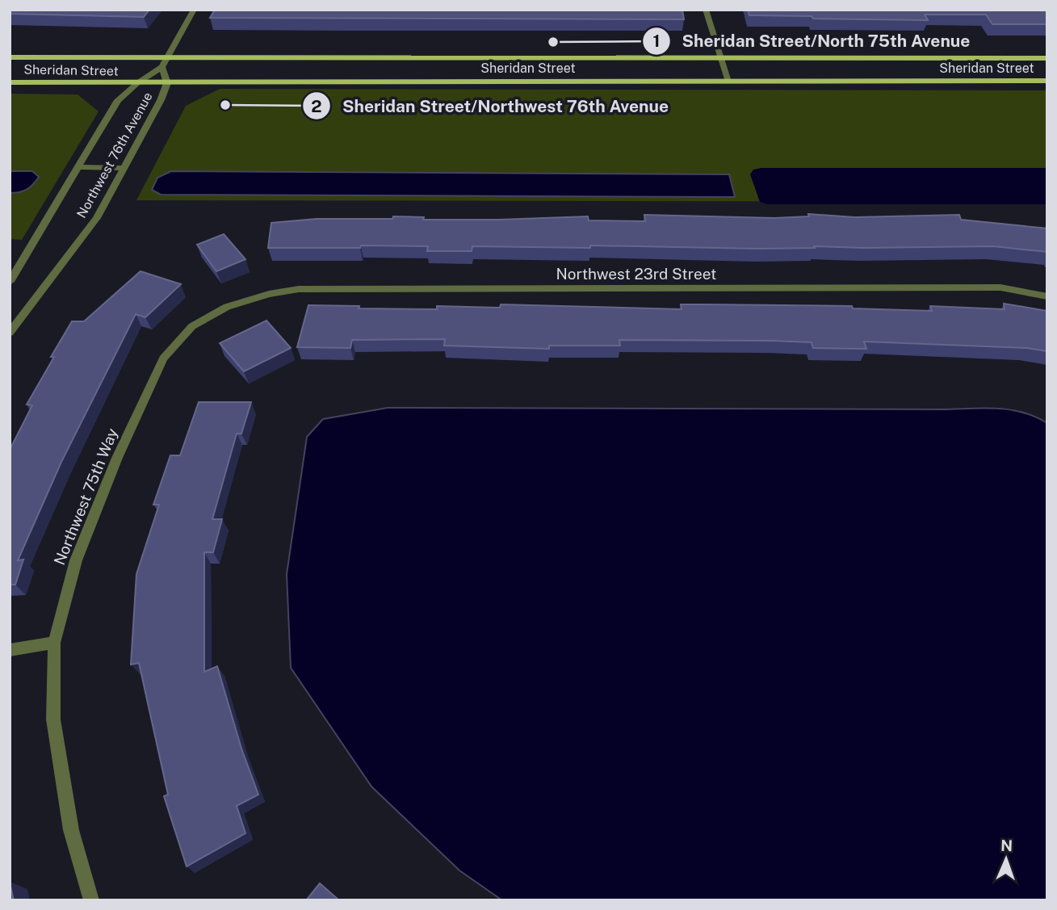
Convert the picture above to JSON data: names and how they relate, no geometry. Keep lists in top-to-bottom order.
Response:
{
  "streets": {
    "main road": ["Sheridan Street"],
    "street": ["Northwest 76th Avenue", "Northwest 23rd Street", "Northwest 75th Way"]
  },
  "crossings": [
    ["Sheridan Street", "Northwest 76th Avenue"],
    ["Northwest 23rd Street", "Northwest 75th Way"]
  ],
  "places": ["Sheridan Street/North 75th Avenue", "Sheridan Street/Northwest 76th Avenue"],
  "north": "top"
}
